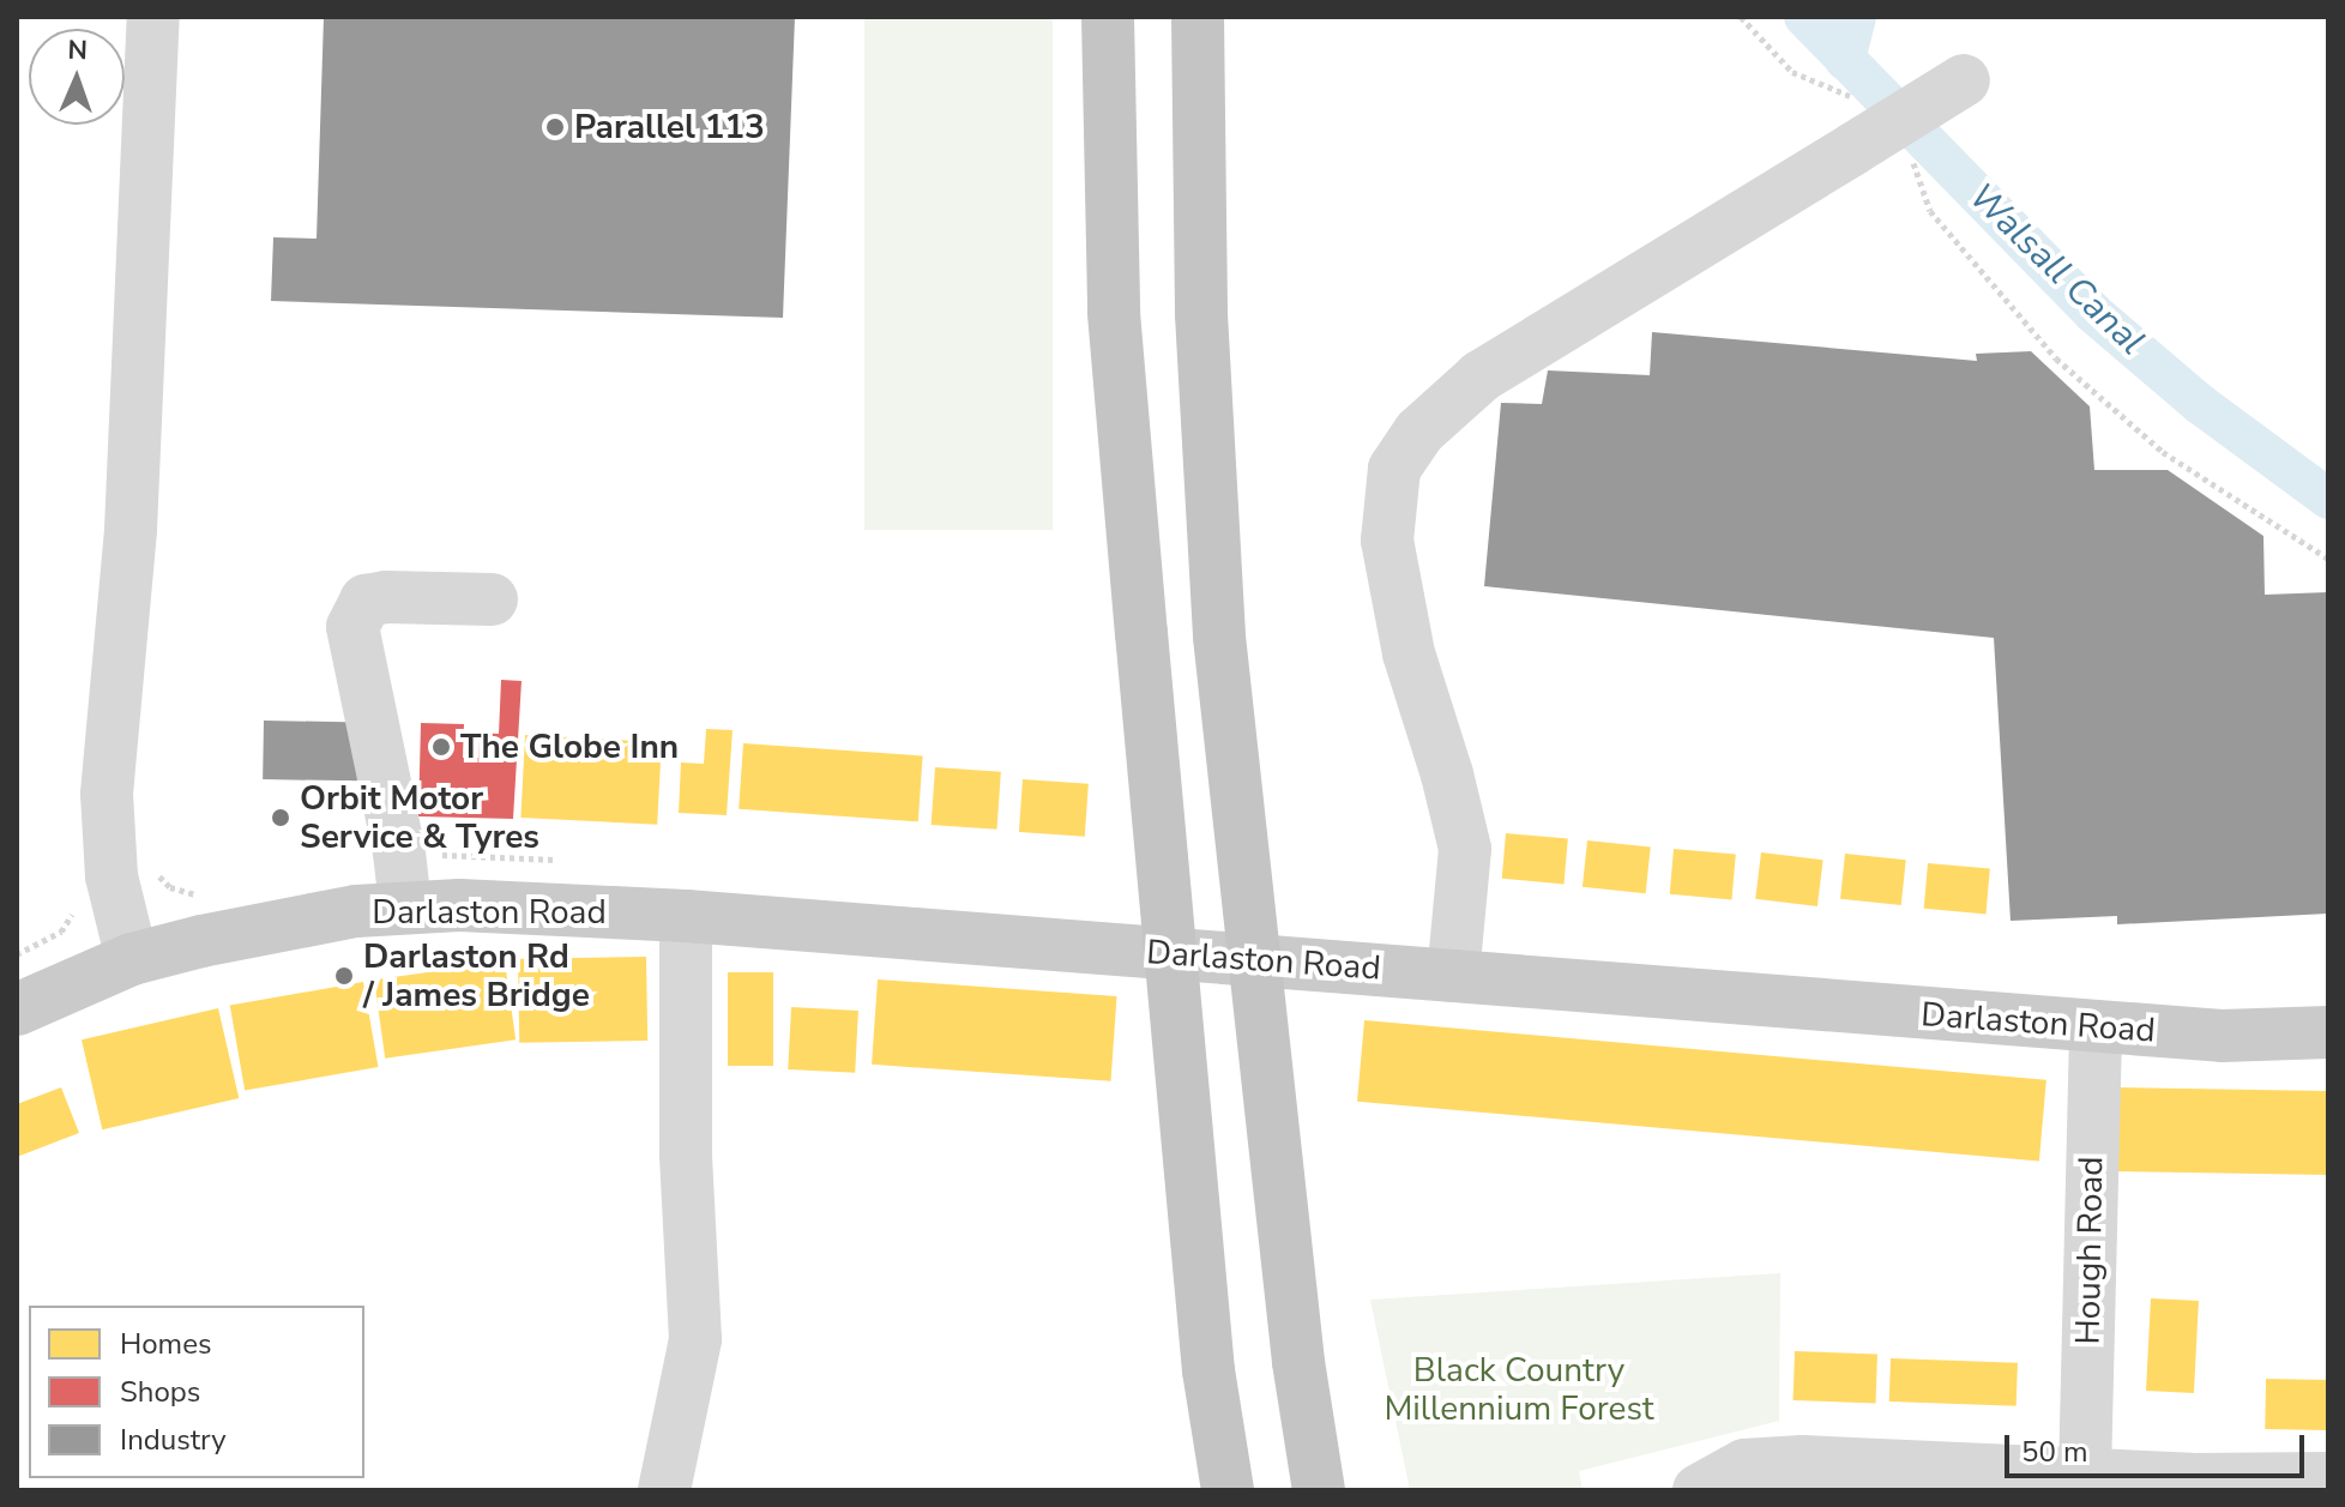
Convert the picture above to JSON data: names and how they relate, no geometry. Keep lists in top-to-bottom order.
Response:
{
  "streets": {
    "main road": ["Darlaston Road"],
    "street": ["Hough Road"]
  },
  "crossings": [
    ["Darlaston Road", "Hough Road"]
  ],
  "water": ["Walsall Canal"],
  "parks": ["Black Country Millennium Forest"],
  "places": [
    "Parallel 113",
    "The Globe Inn",
    "Orbit Motor Service & Tyres",
    "Darlaston Rd / James Bridge"
  ],
  "legend": ["Homes", "Shops", "Industry"],
  "scale_bar": "50 m",
  "north": "top"
}
